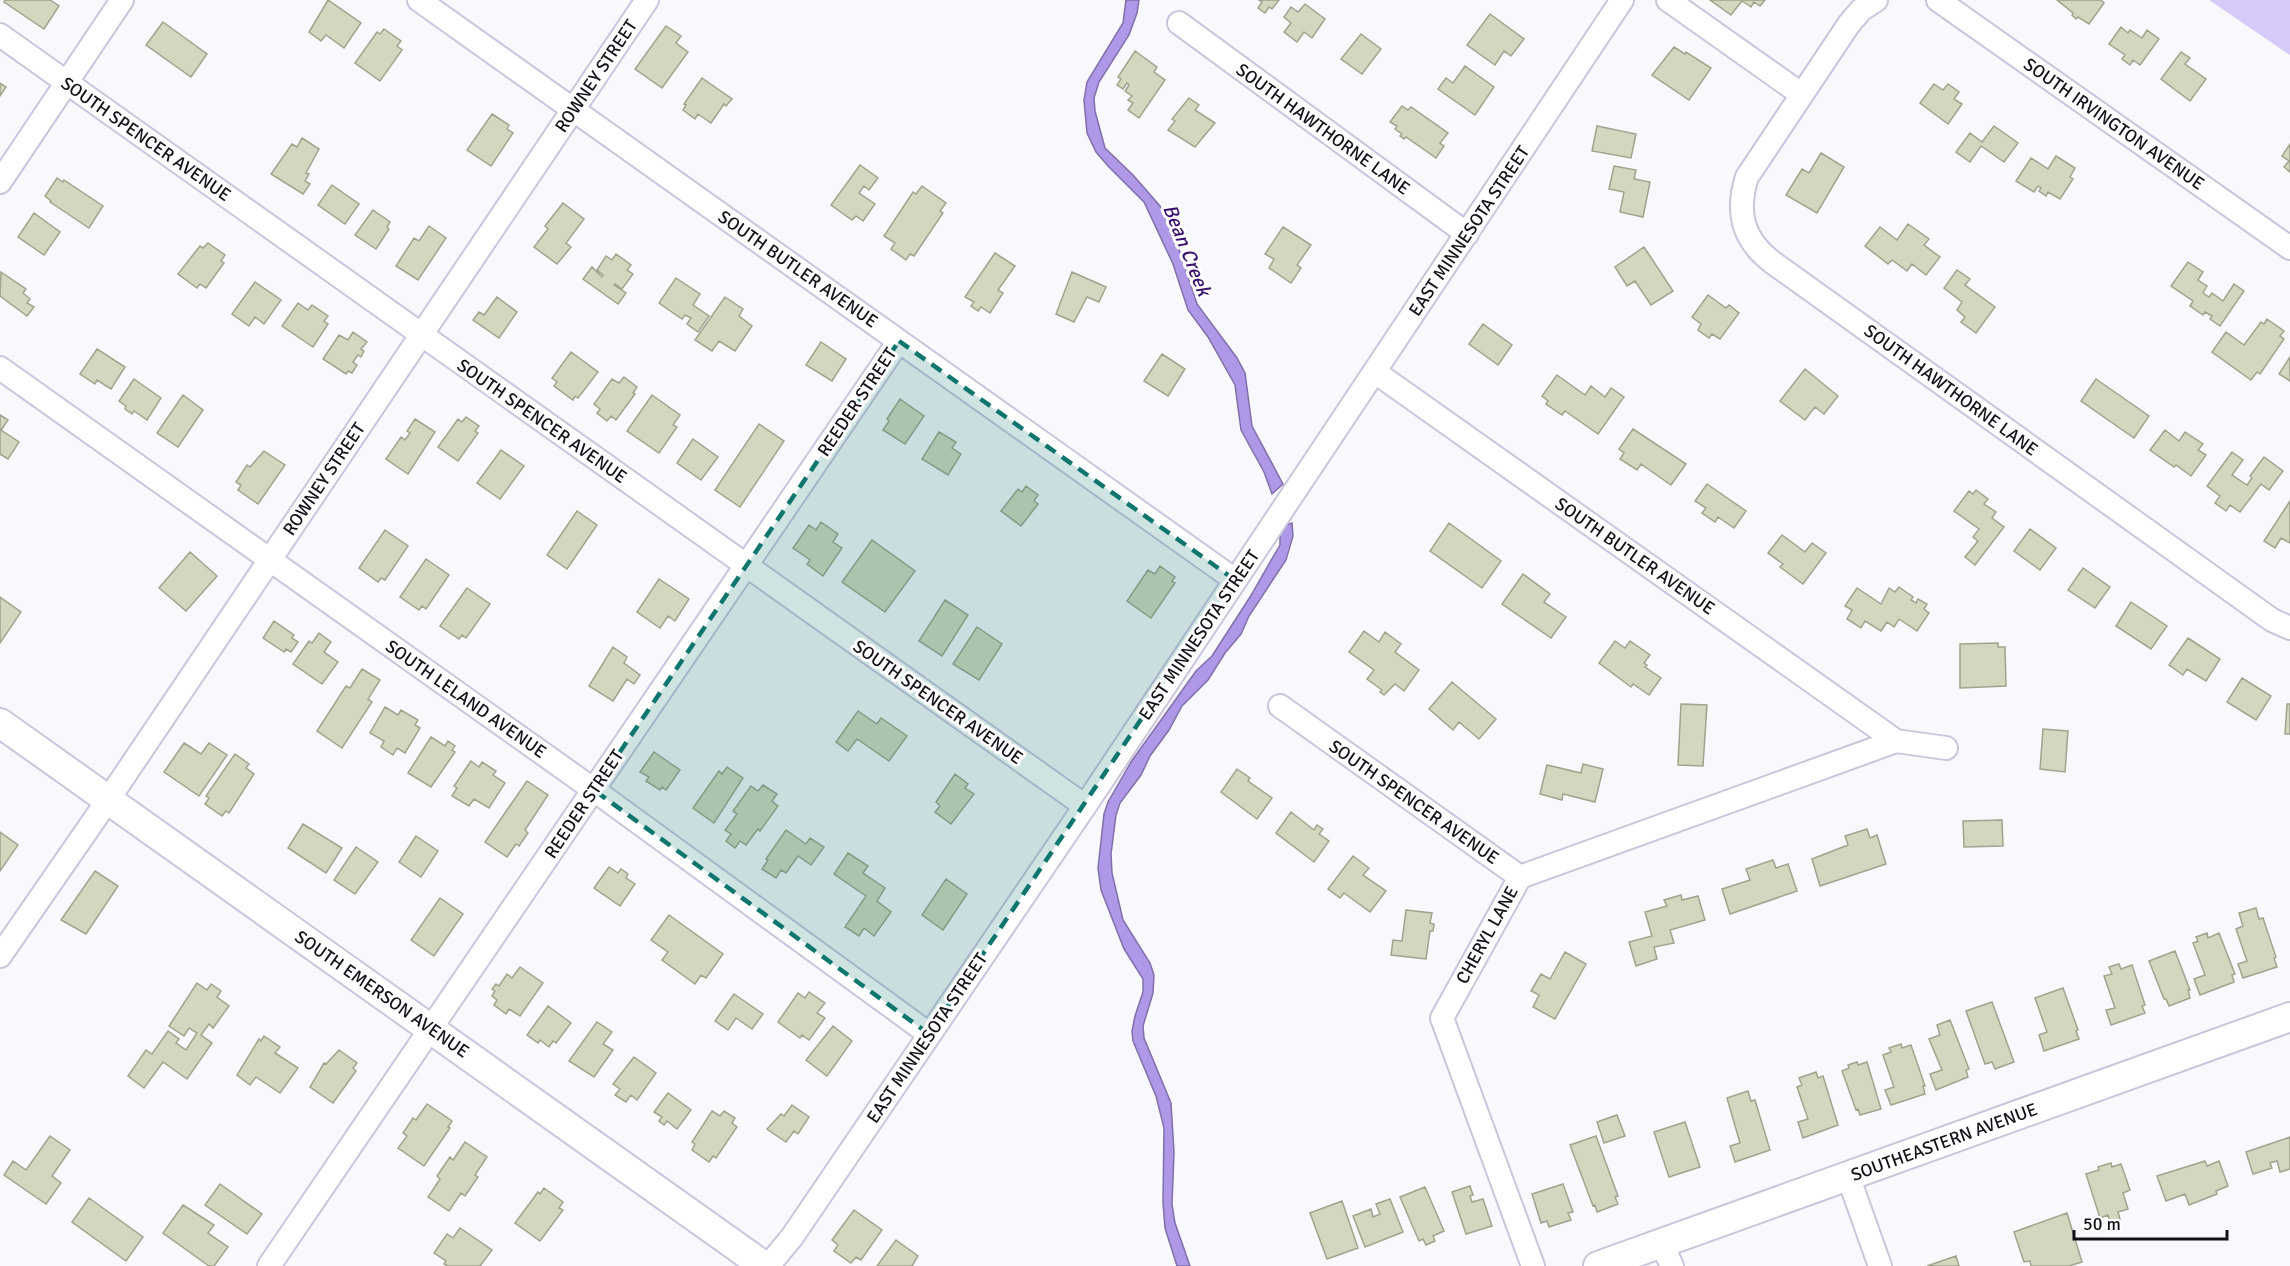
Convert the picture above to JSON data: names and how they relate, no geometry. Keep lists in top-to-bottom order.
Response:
{
  "streets": {
    "main road": ["SOUTH EMERSON AVENUE", "SOUTHEASTERN AVENUE"],
    "street": [
      "ROWNEY STREET",
      "SOUTH IRVINGTON AVENUE",
      "SOUTH HAWTHORNE LANE",
      "SOUTH SPENCER AVENUE",
      "EAST MINNESOTA STREET",
      "SOUTH BUTLER AVENUE",
      "REEDER STREET",
      "SOUTH LELAND AVENUE",
      "CHERYL LANE"
    ]
  },
  "crossings": [
    ["ROWNEY STREET", "SOUTH SPENCER AVENUE"],
    ["ROWNEY STREET", "SOUTH BUTLER AVENUE"],
    ["ROWNEY STREET", "SOUTH LELAND AVENUE"],
    ["ROWNEY STREET", "SOUTH EMERSON AVENUE"],
    ["SOUTH HAWTHORNE LANE", "EAST MINNESOTA STREET"],
    ["SOUTH SPENCER AVENUE", "EAST MINNESOTA STREET"],
    ["SOUTH SPENCER AVENUE", "REEDER STREET"],
    ["SOUTH SPENCER AVENUE", "CHERYL LANE"],
    ["EAST MINNESOTA STREET", "SOUTH BUTLER AVENUE"],
    ["EAST MINNESOTA STREET", "SOUTH LELAND AVENUE"],
    ["EAST MINNESOTA STREET", "SOUTH EMERSON AVENUE"],
    ["SOUTH BUTLER AVENUE", "REEDER STREET"],
    ["SOUTH BUTLER AVENUE", "CHERYL LANE"],
    ["REEDER STREET", "SOUTH LELAND AVENUE"],
    ["REEDER STREET", "SOUTH EMERSON AVENUE"]
  ],
  "water": ["Bean Creek"],
  "scale_bar": "50 m"
}
